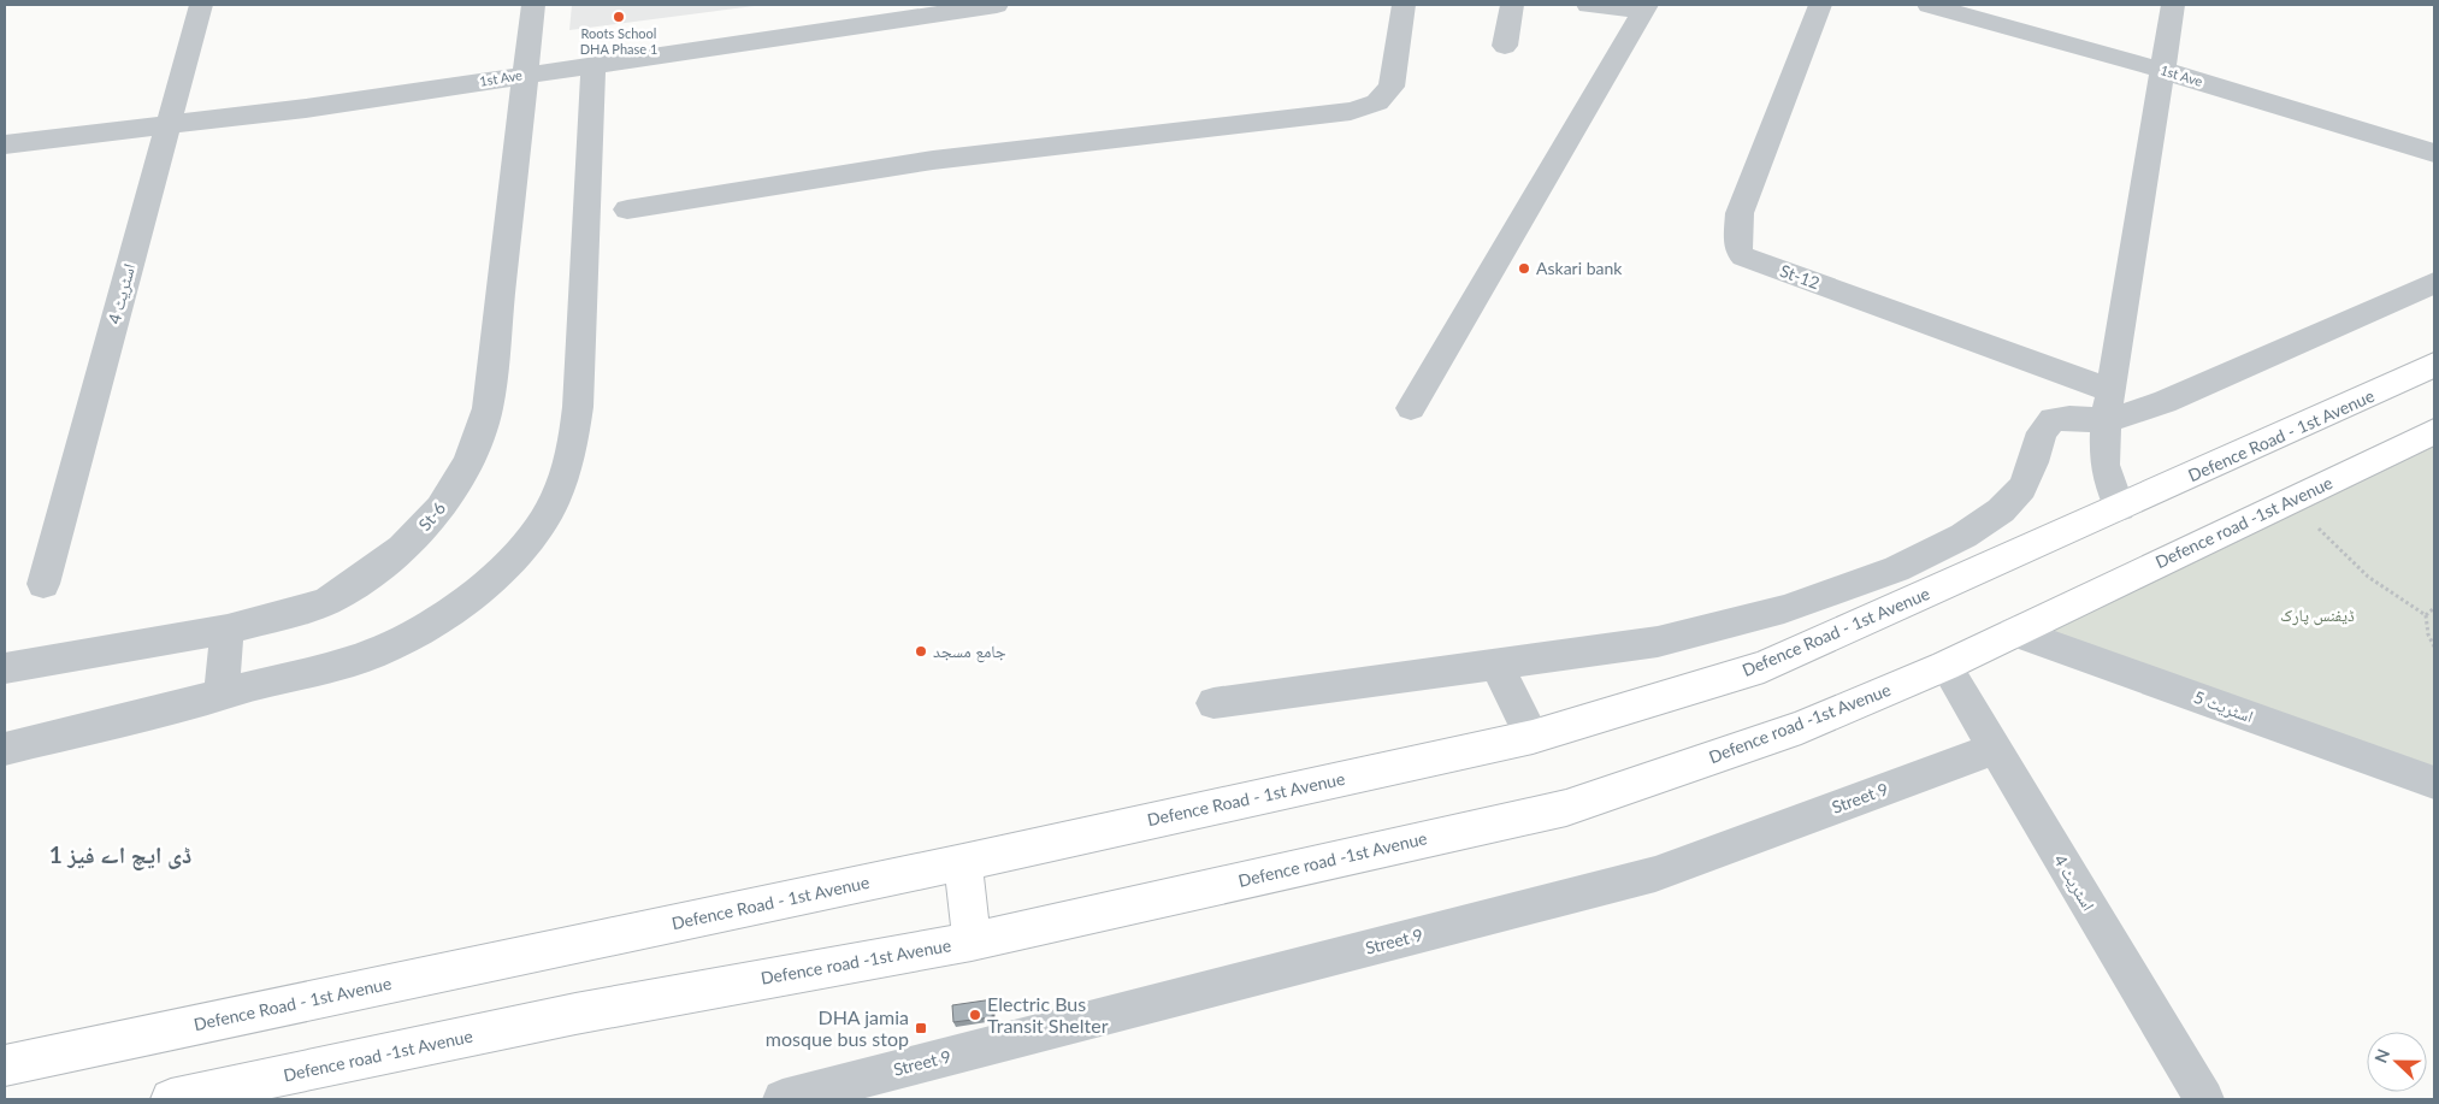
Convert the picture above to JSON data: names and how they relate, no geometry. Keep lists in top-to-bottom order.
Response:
{
  "streets": {
    "main road": ["Defence Road - 1st Avenue", "Defence road -1st Avenue"],
    "street": [
      "1st Ave",
      "St-12",
      "اسٹریٹ 4",
      "St-6",
      "اسٹریٹ 5",
      "Street 9"
    ]
  },
  "crossings": [
    ["1st Ave", "اسٹریٹ 4"],
    ["1st Ave", "St-6"],
    ["اسٹریٹ 4", "Defence road -1st Avenue"],
    ["اسٹریٹ 4", "Street 9"],
    ["Defence road -1st Avenue", "اسٹریٹ 5"]
  ],
  "districts": ["ڈی ایچ اے فیز 1"],
  "parks": ["ڈیفنس پارک"],
  "places": {
    "other": [
      "Roots School DHA Phase 1",
      "Askari bank",
      "جامع مسجد",
      "Electric Bus Transit Shelter"
    ],
    "transit": ["DHA jamia mosque bus stop"]
  },
  "north": "left"
}
